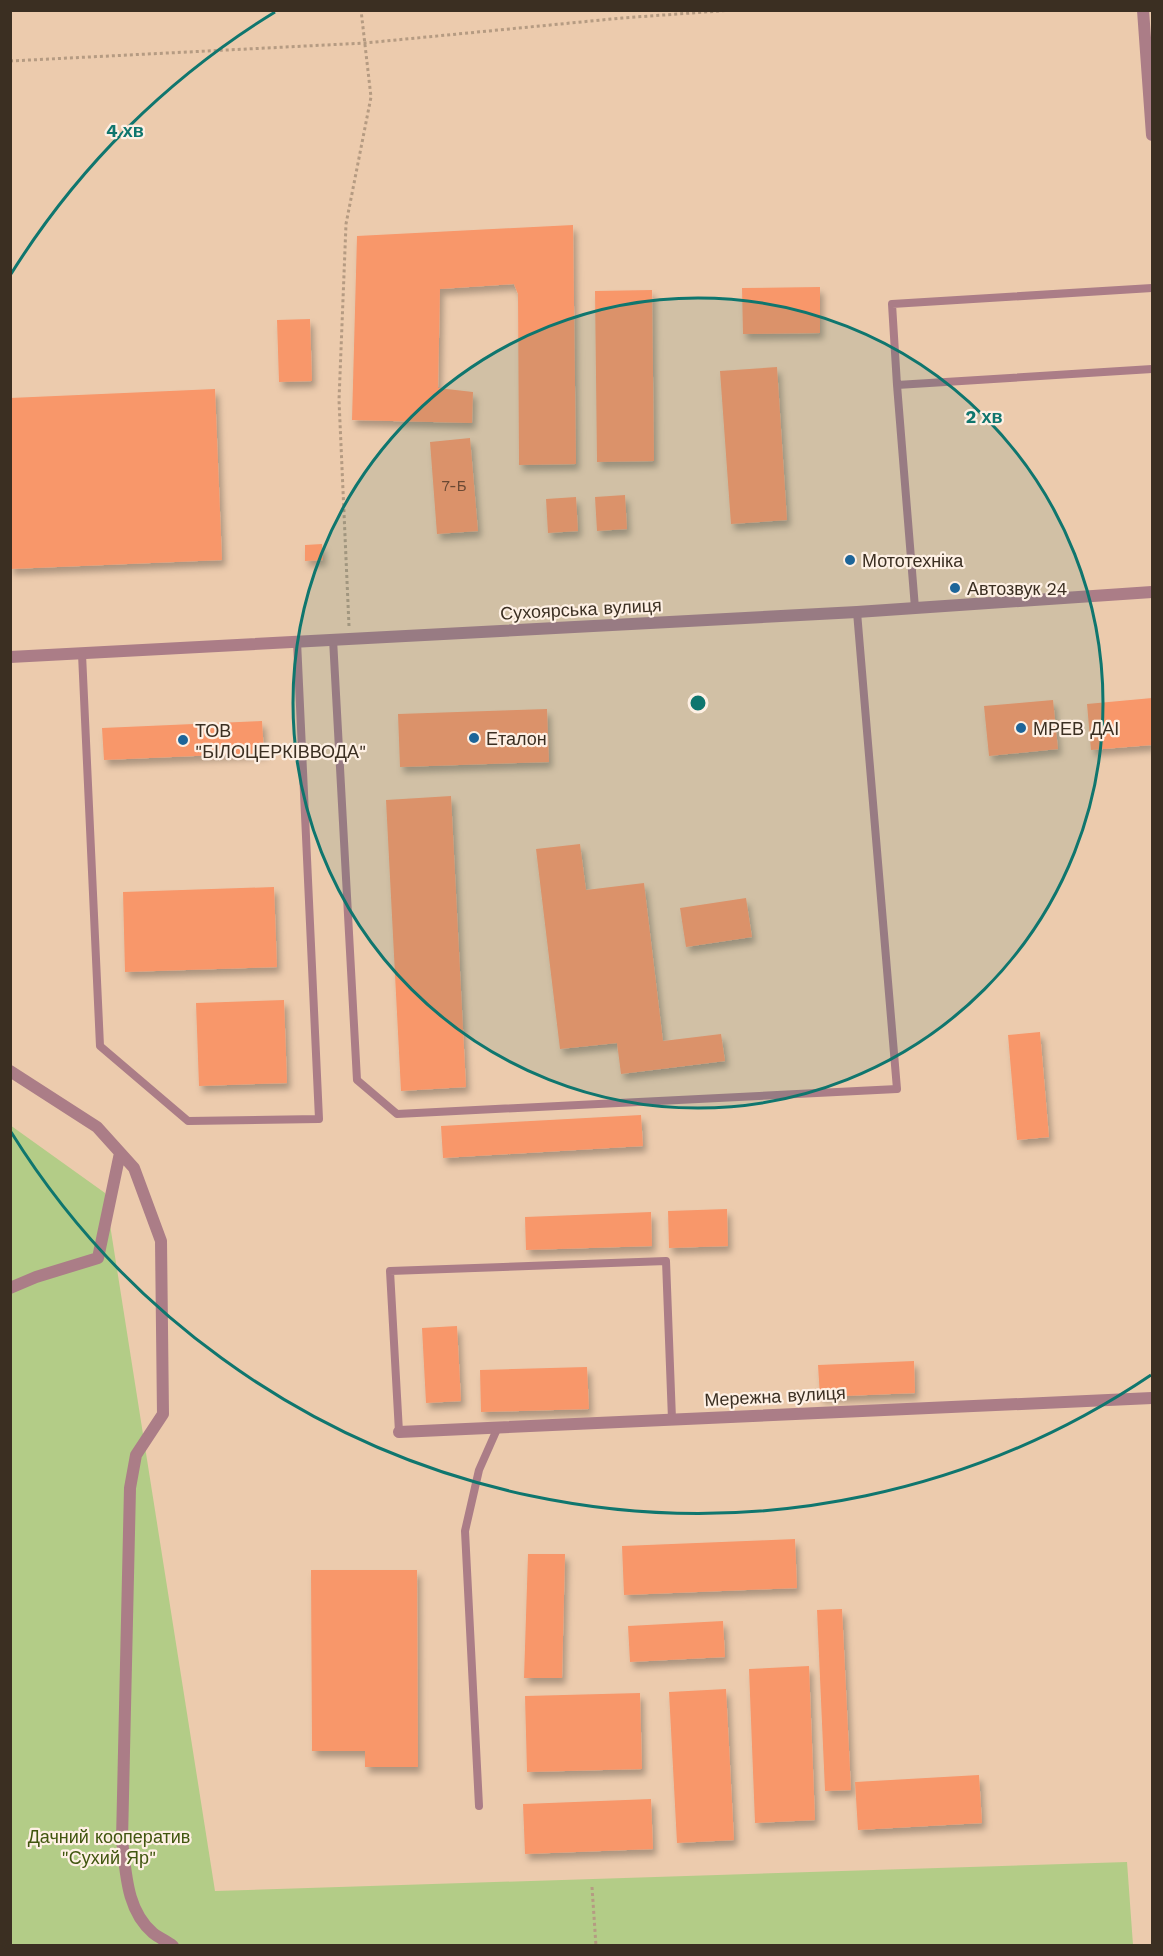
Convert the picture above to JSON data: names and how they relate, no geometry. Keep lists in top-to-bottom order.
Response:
{
  "streets": {
    "street": ["Сухоярська вулиця", "Мережна вулиця"]
  },
  "parks": ["Дачний кооператив \"Сухий Яр\""],
  "places": [
    "Мототехніка",
    "Автозвук 24",
    "МРЕВ ДАІ",
    "Еталон",
    "ТОВ \"БІЛОЦЕРКІВВОДА\""
  ],
  "house_numbers": ["7-Б"],
  "rings": ["4 хв", "2 хв"]
}
